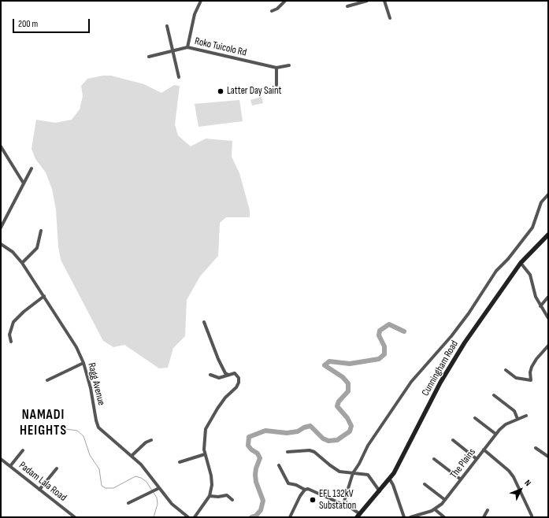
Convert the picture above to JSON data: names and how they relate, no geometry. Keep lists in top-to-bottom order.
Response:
{
  "streets": {
    "main road": ["Cunningham Road"],
    "street": [
      "Roko Tuicolo Rd",
      "Ragg Avenue",
      "The Plains",
      "Padam Lala Road"
    ]
  },
  "districts": ["NAMADI HEIGHTS"],
  "places": ["Latter Day Saint", "EFL 132kV Substation"],
  "scale_bar": "200 m",
  "north": "top right"
}
